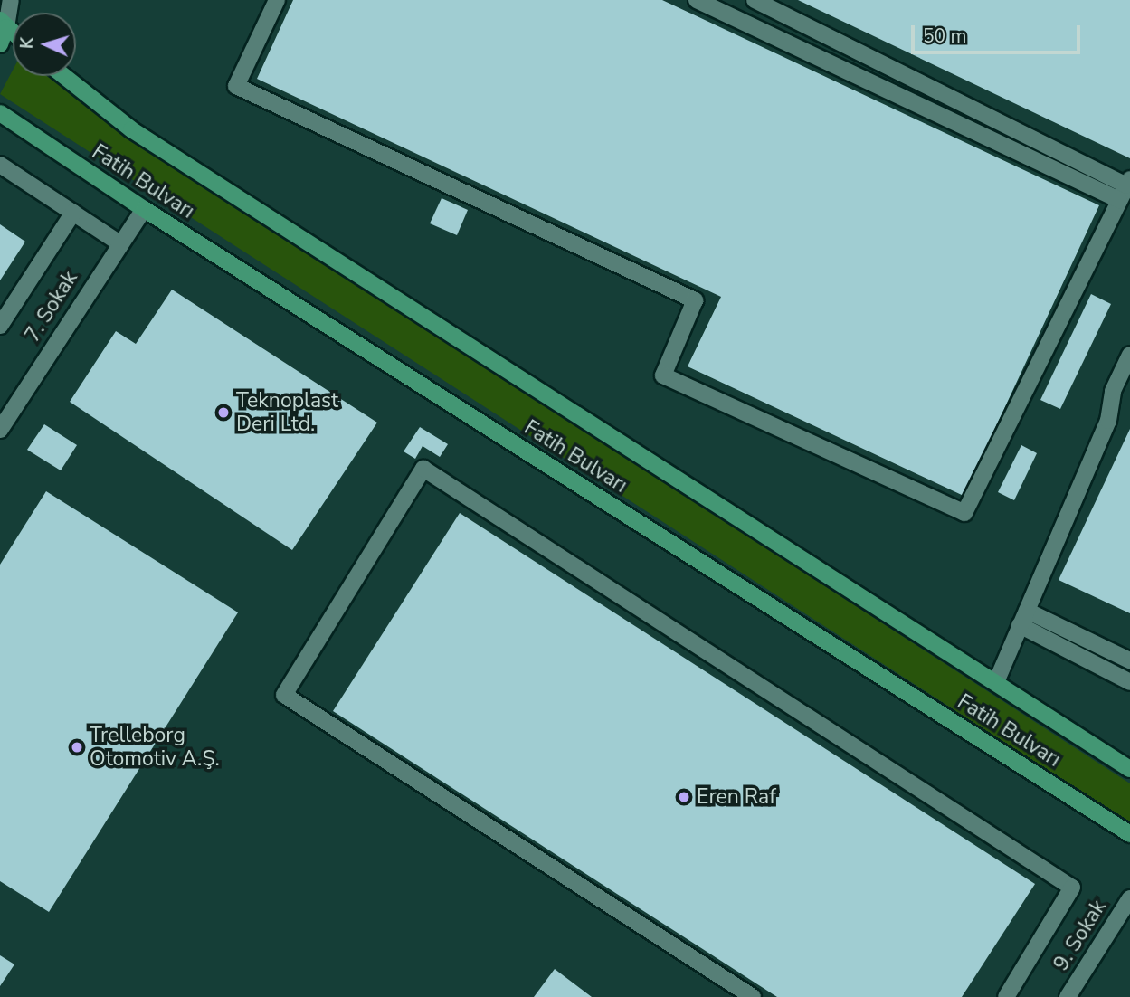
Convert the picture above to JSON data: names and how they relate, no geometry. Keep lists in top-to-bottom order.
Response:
{
  "streets": {
    "main road": ["Fatih Bulvarı"],
    "street": ["7. Sokak", "9. Sokak"]
  },
  "crossings": [
    ["Fatih Bulvarı", "7. Sokak"]
  ],
  "places": ["Teknoplast Deri Ltd.", "Trelleborg Otomotiv A.Ş.", "Eren Raf"],
  "scale_bar": "50 m",
  "north": "left"
}
